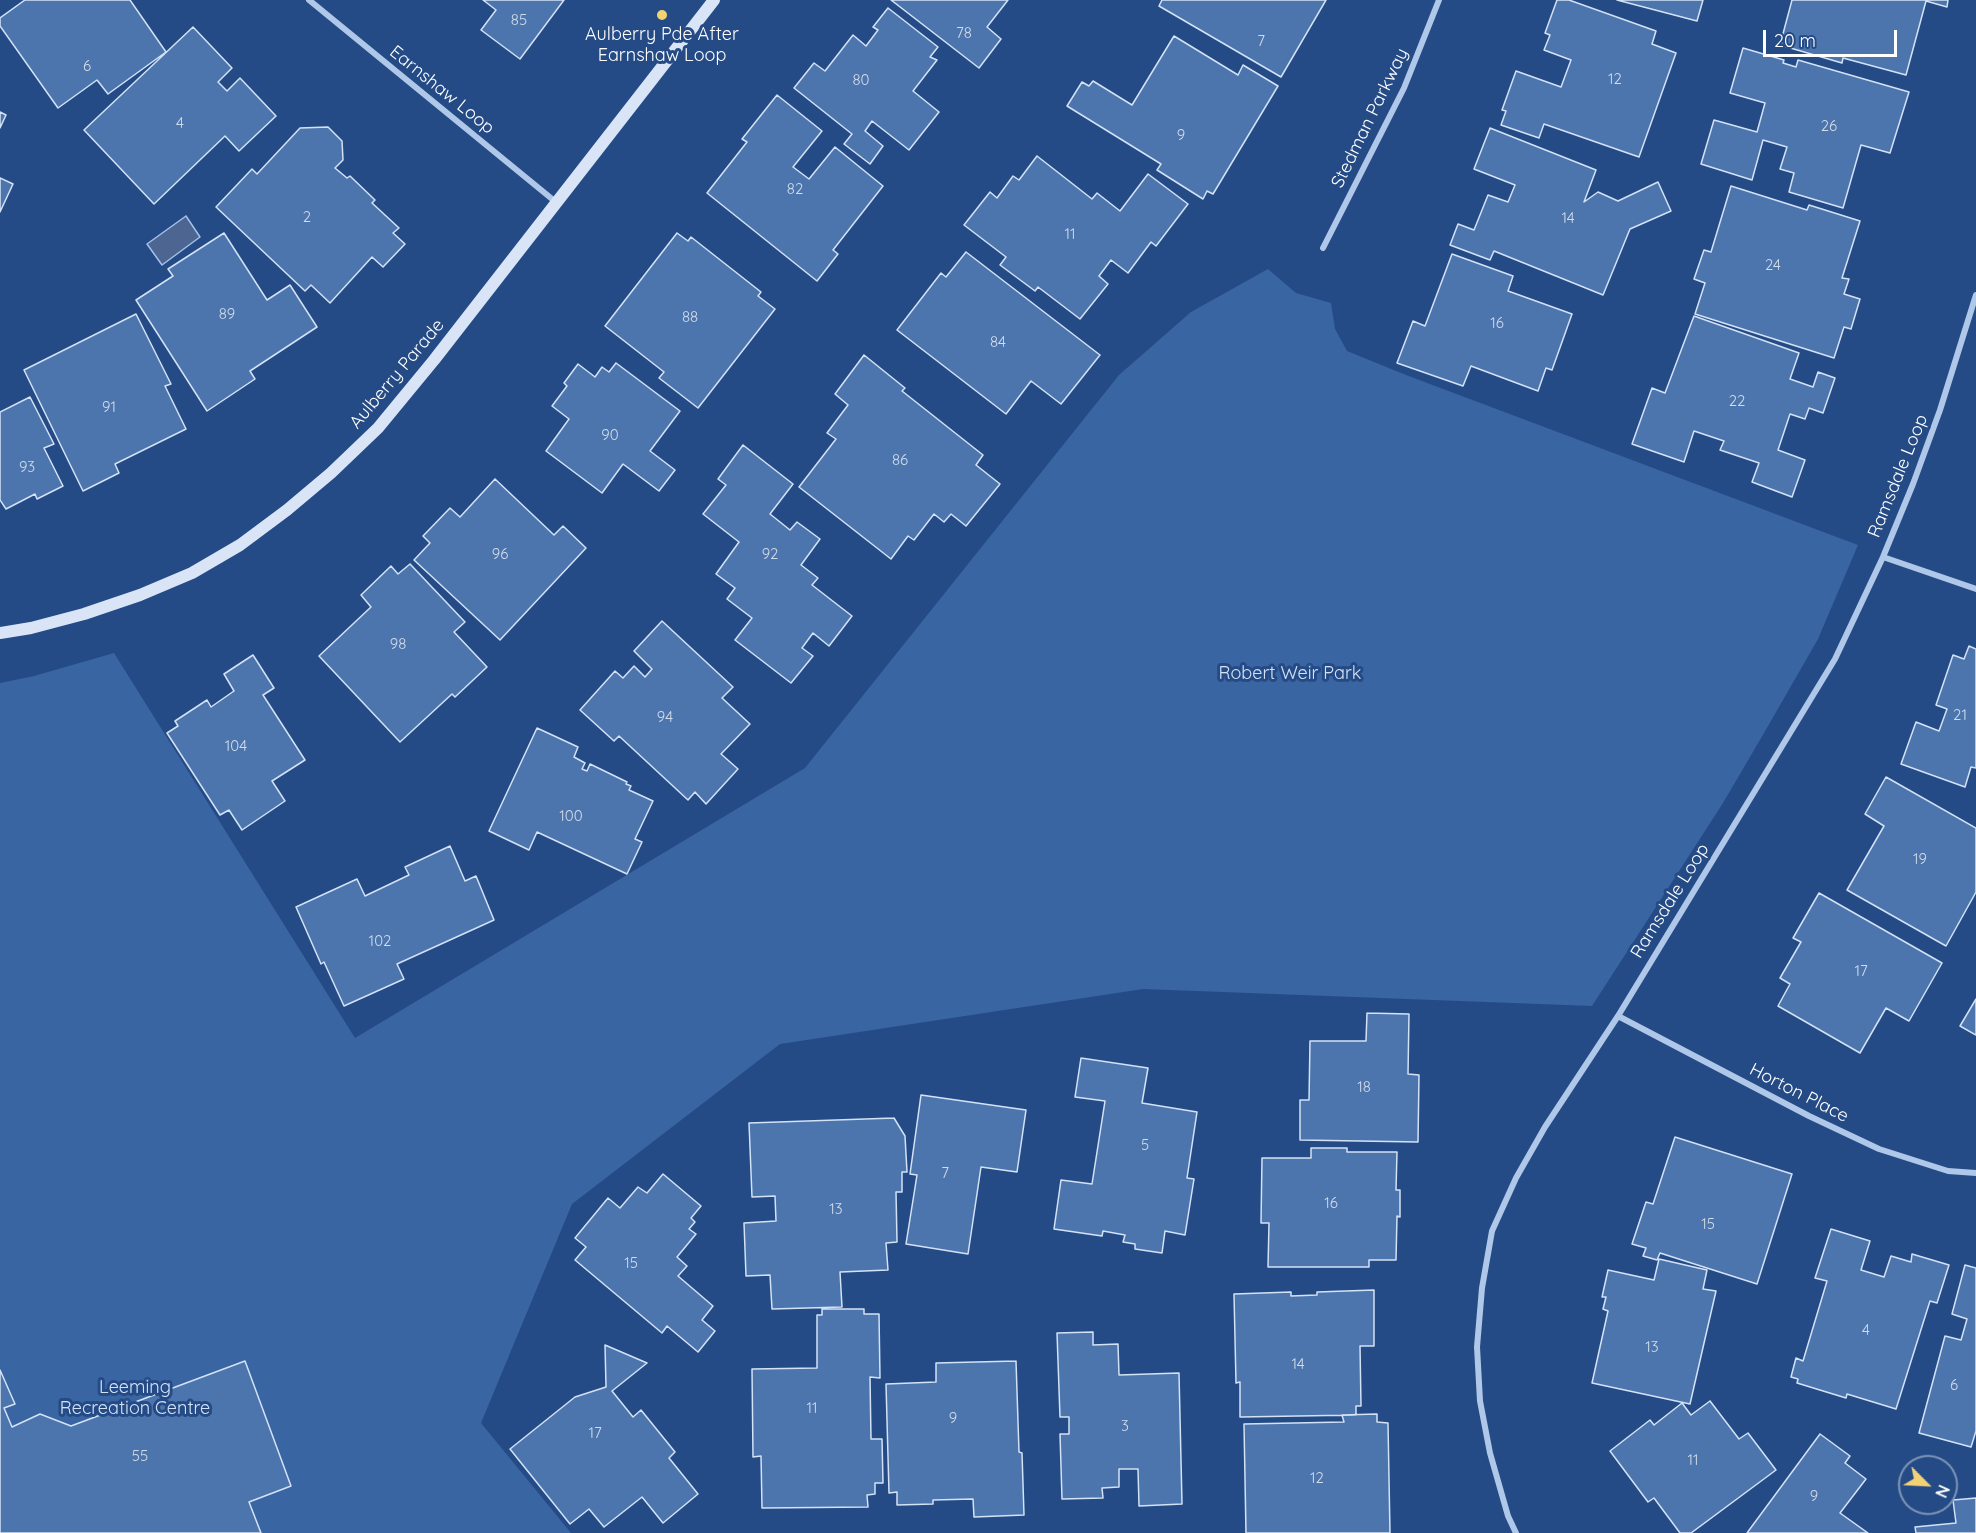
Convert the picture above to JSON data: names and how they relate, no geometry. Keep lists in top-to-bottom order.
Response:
{
  "streets": {
    "main road": ["Aulberry Parade"],
    "street": [
      "Earnshaw Loop",
      "Stedman Parkway",
      "Ramsdale Loop",
      "Horton Place"
    ]
  },
  "crossings": [
    ["Earnshaw Loop", "Aulberry Parade"],
    ["Ramsdale Loop", "Horton Place"]
  ],
  "parks": ["Robert Weir Park", "Leeming Recreation Centre"],
  "places": ["Aulberry Pde After Earnshaw Loop"],
  "house_numbers": [
    "85",
    "78",
    "7",
    "6",
    "12",
    "80",
    "4",
    "26",
    "9",
    "82",
    "2",
    "14",
    "11",
    "24",
    "89",
    "88",
    "16",
    "84",
    "22",
    "91",
    "90",
    "86",
    "93",
    "96",
    "92",
    "98",
    "21",
    "94",
    "104",
    "100",
    "19",
    "102",
    "17",
    "18",
    "5",
    "7",
    "16",
    "13",
    "15",
    "15",
    "4",
    "13",
    "14",
    "6",
    "11",
    "9",
    "3",
    "17",
    "55",
    "11",
    "12",
    "9"
  ],
  "scale_bar": "20 m",
  "north": "bottom right"
}
